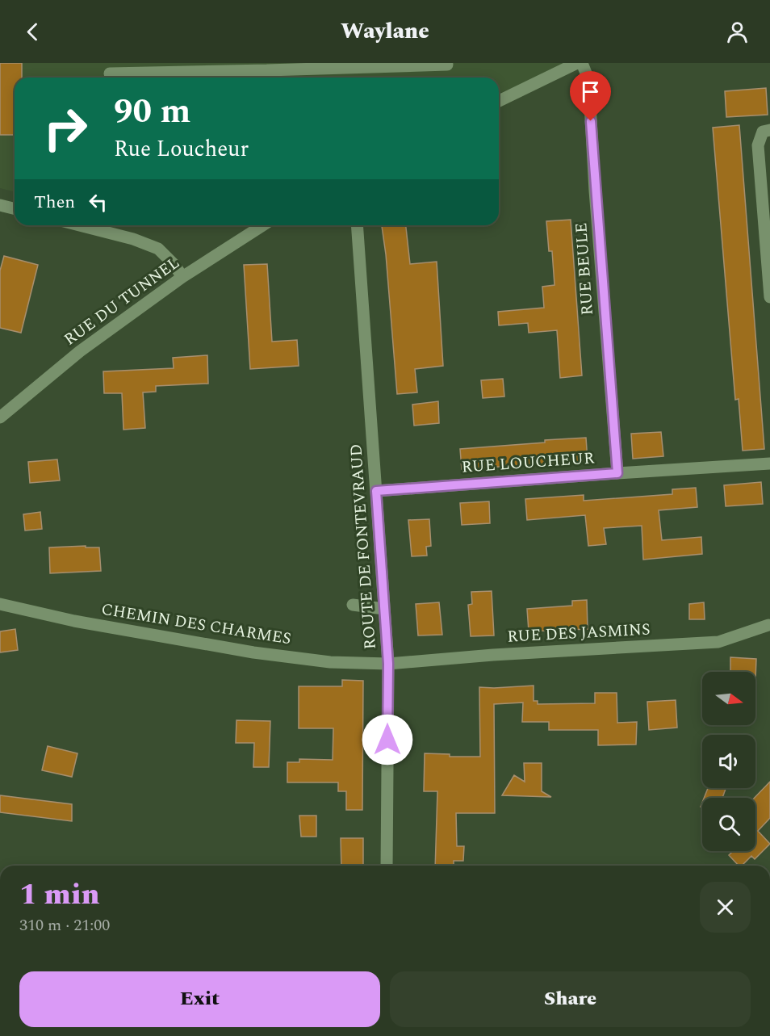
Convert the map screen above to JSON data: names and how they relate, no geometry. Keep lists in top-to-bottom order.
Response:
{
  "streets": {
    "street": [
      "RUE BEULE",
      "RUE DU TUNNEL",
      "RUE LOUCHEUR",
      "ROUTE DE FONTEVRAUD",
      "CHEMIN DES CHARMES",
      "RUE DES JASMINS"
    ]
  },
  "crossings": [
    ["RUE BEULE", "RUE LOUCHEUR"],
    ["RUE LOUCHEUR", "ROUTE DE FONTEVRAUD"],
    ["ROUTE DE FONTEVRAUD", "CHEMIN DES CHARMES"],
    ["ROUTE DE FONTEVRAUD", "RUE DES JASMINS"],
    ["CHEMIN DES CHARMES", "RUE DES JASMINS"]
  ],
  "north": "right",
  "page": {
    "header": "Waylane",
    "turn": ["90 m", "Rue Loucheur"],
    "then": "Then",
    "heading": ["1 min", "310 m · 21:00"],
    "buttons": ["Exit", "Share"]
  }
}
